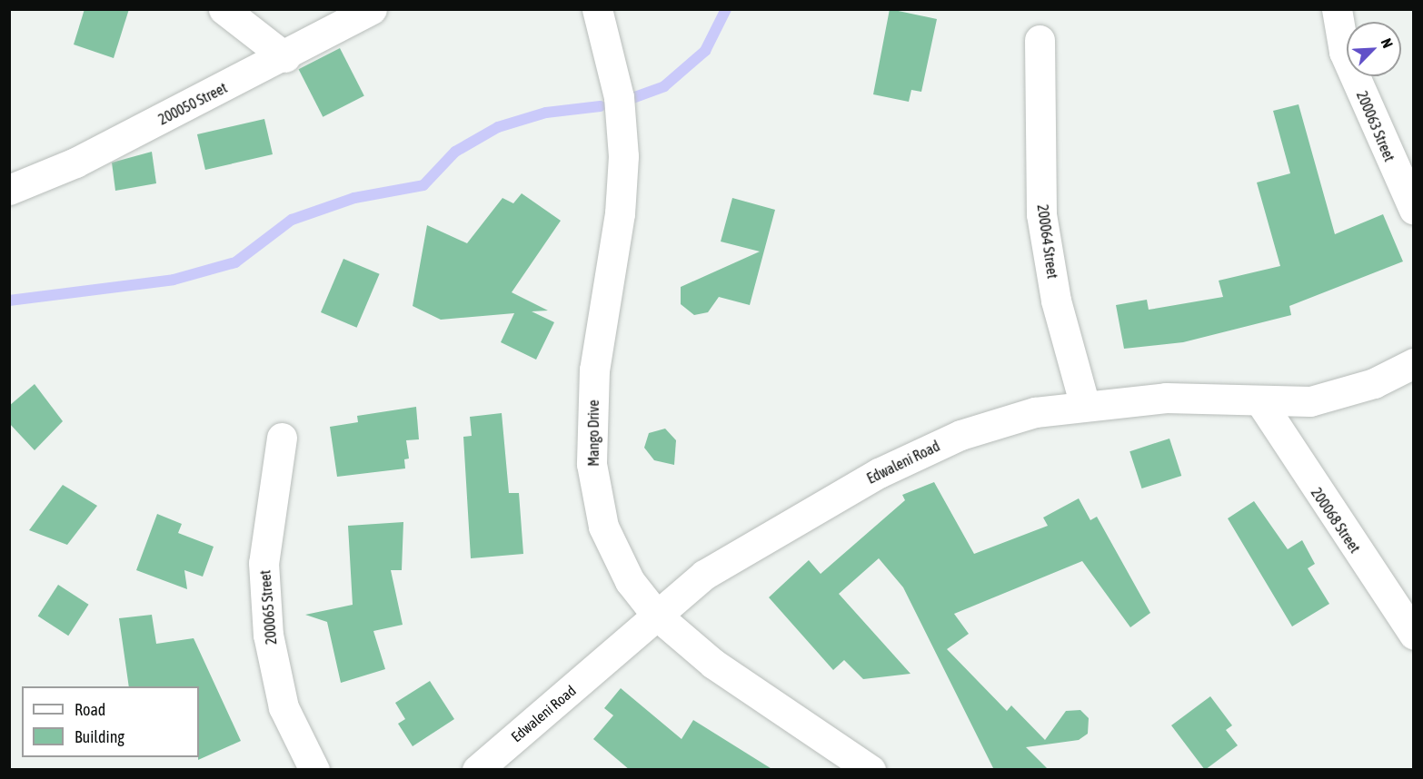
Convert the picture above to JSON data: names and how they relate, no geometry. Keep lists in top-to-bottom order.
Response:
{
  "streets": {
    "street": [
      "200050 Street",
      "200063 Street",
      "200064 Street",
      "Mango Drive",
      "Edwaleni Road",
      "200068 Street",
      "200065 Street"
    ]
  },
  "crossings": [
    ["200064 Street", "Edwaleni Road"],
    ["Mango Drive", "Edwaleni Road"],
    ["Edwaleni Road", "200068 Street"]
  ],
  "legend": ["Road", "Building"],
  "north": "top right"
}
